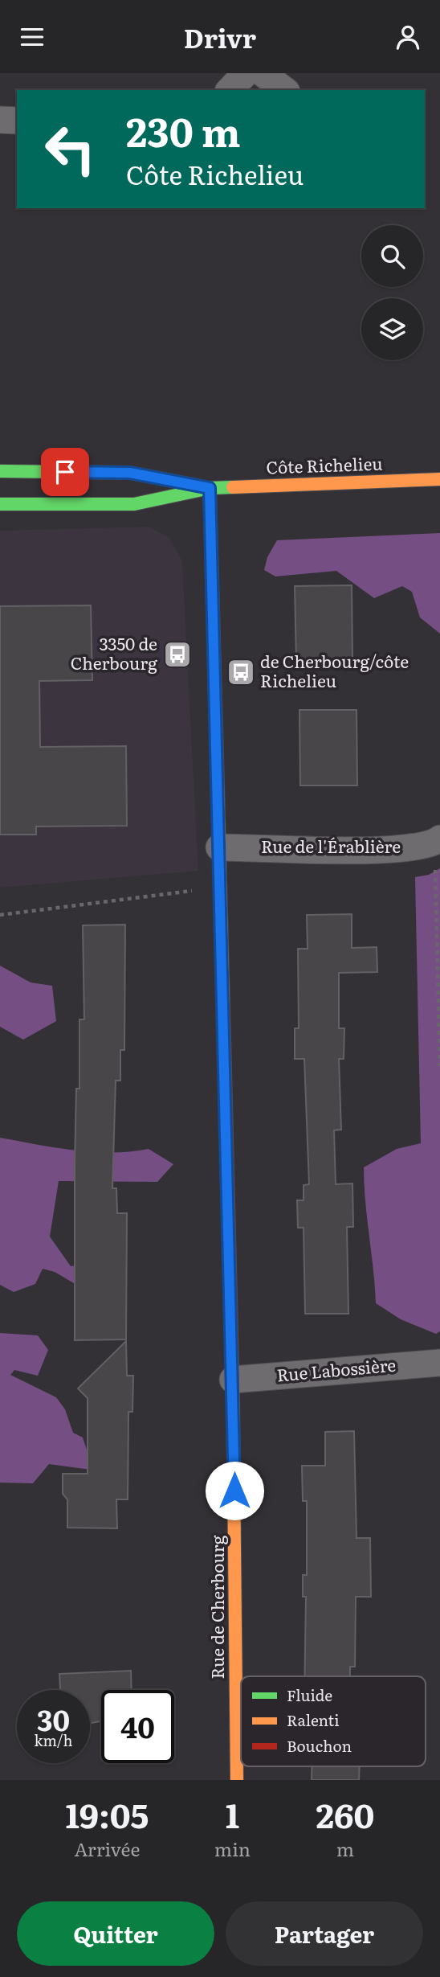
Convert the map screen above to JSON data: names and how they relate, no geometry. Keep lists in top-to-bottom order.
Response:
{
  "streets": {
    "street": [
      "Côte Richelieu",
      "Rue de l'Érablière",
      "Rue Labossière",
      "Rue de Cherbourg"
    ]
  },
  "crossings": [
    ["Côte Richelieu", "Rue de Cherbourg"],
    ["Rue de l'Érablière", "Rue de Cherbourg"],
    ["Rue Labossière", "Rue de Cherbourg"]
  ],
  "places": {
    "bus stop": ["3350 de Cherbourg", "de Cherbourg/côte Richelieu"]
  },
  "legend": ["Fluide", "Ralenti", "Bouchon"],
  "page": {
    "header": "Drivr",
    "turn": ["230 m", "Côte Richelieu"],
    "speed": "30 km/h",
    "limit": "40",
    "eta": [
      "19:05",
      "Arrivée",
      "1",
      "min",
      "260",
      "m"
    ],
    "buttons": ["Quitter", "Partager"]
  }
}
